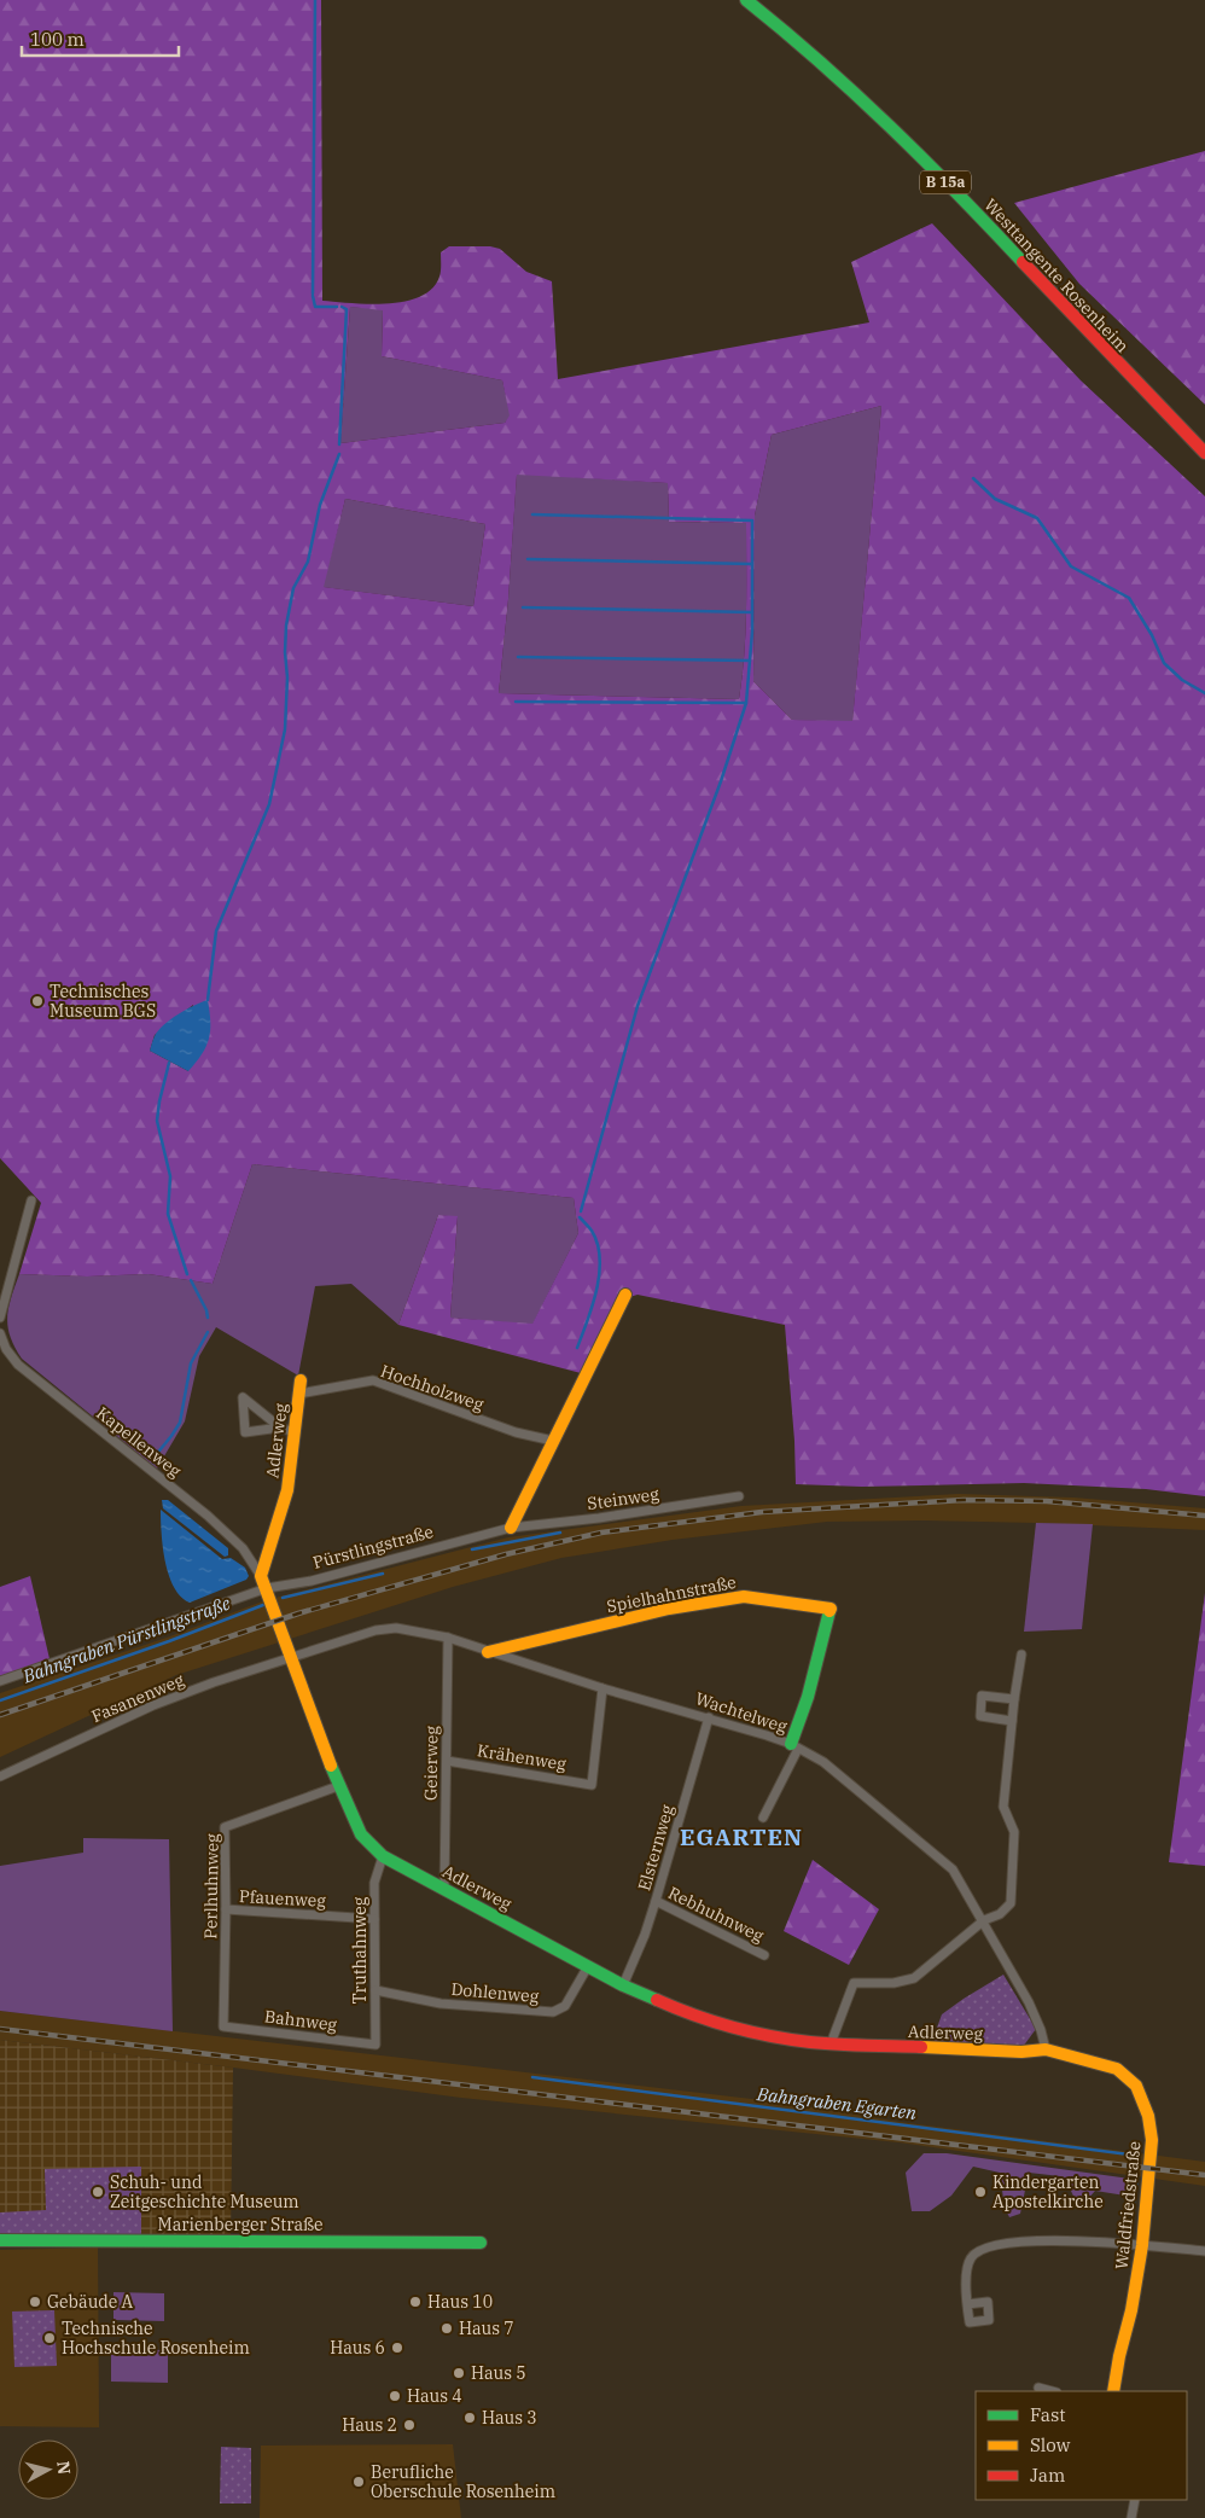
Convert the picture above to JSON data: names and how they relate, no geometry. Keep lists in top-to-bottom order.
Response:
{
  "streets": {
    "main road": [
      "B 15a",
      "Westtangente Rosenheim",
      "Adlerweg",
      "Spielhahnstraße",
      "Waldfriedstraße",
      "Marienberger Straße"
    ],
    "street": [
      "Hochholzweg",
      "Kapellenweg",
      "Steinweg",
      "Pürstlingstraße",
      "Fasanenweg",
      "Wachtelweg",
      "Krähenweg",
      "Geierweg",
      "Elsternweg",
      "Perlhuhnweg",
      "Pfauenweg",
      "Rebhuhnweg",
      "Truthahnweg",
      "Dohlenweg",
      "Bahnweg"
    ]
  },
  "crossings": [
    ["Hochholzweg", "Adlerweg"],
    ["Adlerweg", "Kapellenweg"],
    ["Adlerweg", "Pürstlingstraße"],
    ["Adlerweg", "Fasanenweg"],
    ["Adlerweg", "Wachtelweg"],
    ["Adlerweg", "Geierweg"],
    ["Adlerweg", "Elsternweg"],
    ["Adlerweg", "Perlhuhnweg"],
    ["Adlerweg", "Truthahnweg"],
    ["Adlerweg", "Dohlenweg"],
    ["Adlerweg", "Waldfriedstraße"],
    ["Steinweg", "Pürstlingstraße"],
    ["Spielhahnstraße", "Wachtelweg"],
    ["Fasanenweg", "Wachtelweg"],
    ["Wachtelweg", "Krähenweg"],
    ["Wachtelweg", "Geierweg"],
    ["Wachtelweg", "Elsternweg"],
    ["Wachtelweg", "Waldfriedstraße"],
    ["Krähenweg", "Geierweg"],
    ["Elsternweg", "Rebhuhnweg"],
    ["Perlhuhnweg", "Pfauenweg"],
    ["Perlhuhnweg", "Bahnweg"],
    ["Pfauenweg", "Truthahnweg"],
    ["Truthahnweg", "Dohlenweg"],
    ["Truthahnweg", "Bahnweg"]
  ],
  "districts": ["EGARTEN"],
  "water": ["Bahngraben Pürstlingstraße", "Bahngraben Egarten"],
  "places": [
    "Technisches Museum BGS",
    "Schuh- und Zeitgeschichte Museum",
    "Kindergarten Apostelkirche",
    "Gebäude A",
    "Haus 10",
    "Haus 7",
    "Technische Hochschule Rosenheim",
    "Haus 6",
    "Haus 5",
    "Haus 4",
    "Haus 3",
    "Haus 2",
    "Berufliche Oberschule Rosenheim"
  ],
  "legend": ["Fast", "Slow", "Jam"],
  "scale_bar": "100 m",
  "north": "right"
}
